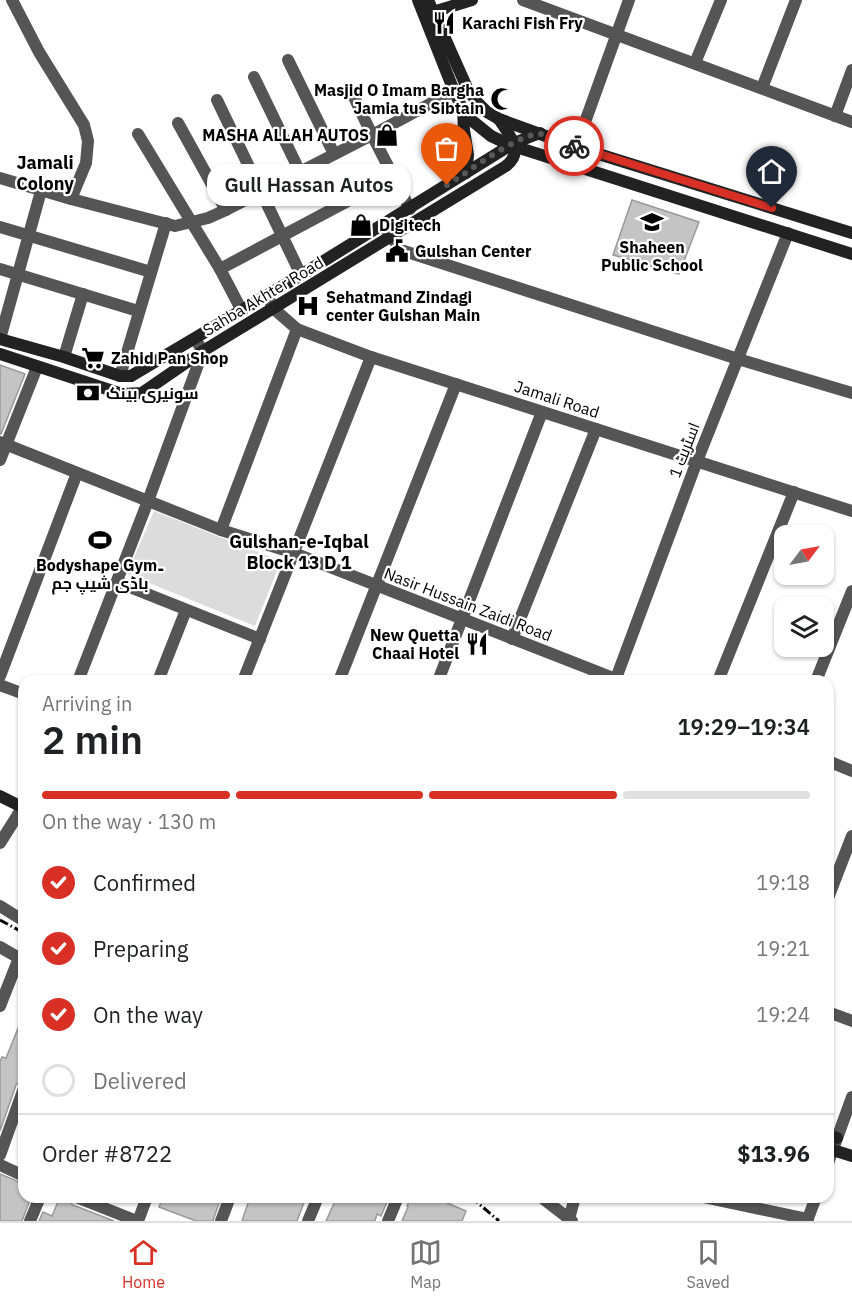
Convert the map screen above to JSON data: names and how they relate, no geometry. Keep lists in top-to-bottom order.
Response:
{
  "streets": {
    "main road": ["Sahba Akhter Road"],
    "street": ["Jamali Road", "اسٹریٹ 1", "Nasir Hussain Zaidi Road"]
  },
  "crossings": [
    ["Sahba Akhter Road", "Jamali Road"],
    ["Jamali Road", "اسٹریٹ 1"]
  ],
  "districts": ["Jamali Colony", "Gulshan-e-Iqbal Block 13 D 1"],
  "places": {
    "restaurant": ["Karachi Fish Fry", "New Quetta Chaai Hotel"],
    "mosque": ["Masjid O Imam Bargha Jamia tus Sibtain"],
    "shop": ["MASHA ALLAH AUTOS", "Digitech"],
    "other": ["Gull Hassan Autos"],
    "school or university": ["Shaheen Public School"],
    "public building": ["Gulshan Center"],
    "hospital": ["Sehatmand Zindagi center Gulshan Main"],
    "supermarket": ["Zahid Pan Shop"],
    "bank": ["سونیری بینک"],
    "sports": ["Bodyshape Gym۔ باڈی شیپ جم"]
  },
  "north": "top right",
  "page": {
    "bubble": "Gull Hassan Autos",
    "heading": ["2 min", "Arriving in", "19:29–19:34"],
    "panel": ["Order #8722", "$13.96"],
    "bar": "On the way · 130 m",
    "list": [
      ["Confirmed", "19:18"],
      ["Preparing", "19:21"],
      ["On the way", "19:24"],
      "Delivered"
    ],
    "tabs": ["Home", "Map", "Saved"]
  }
}
